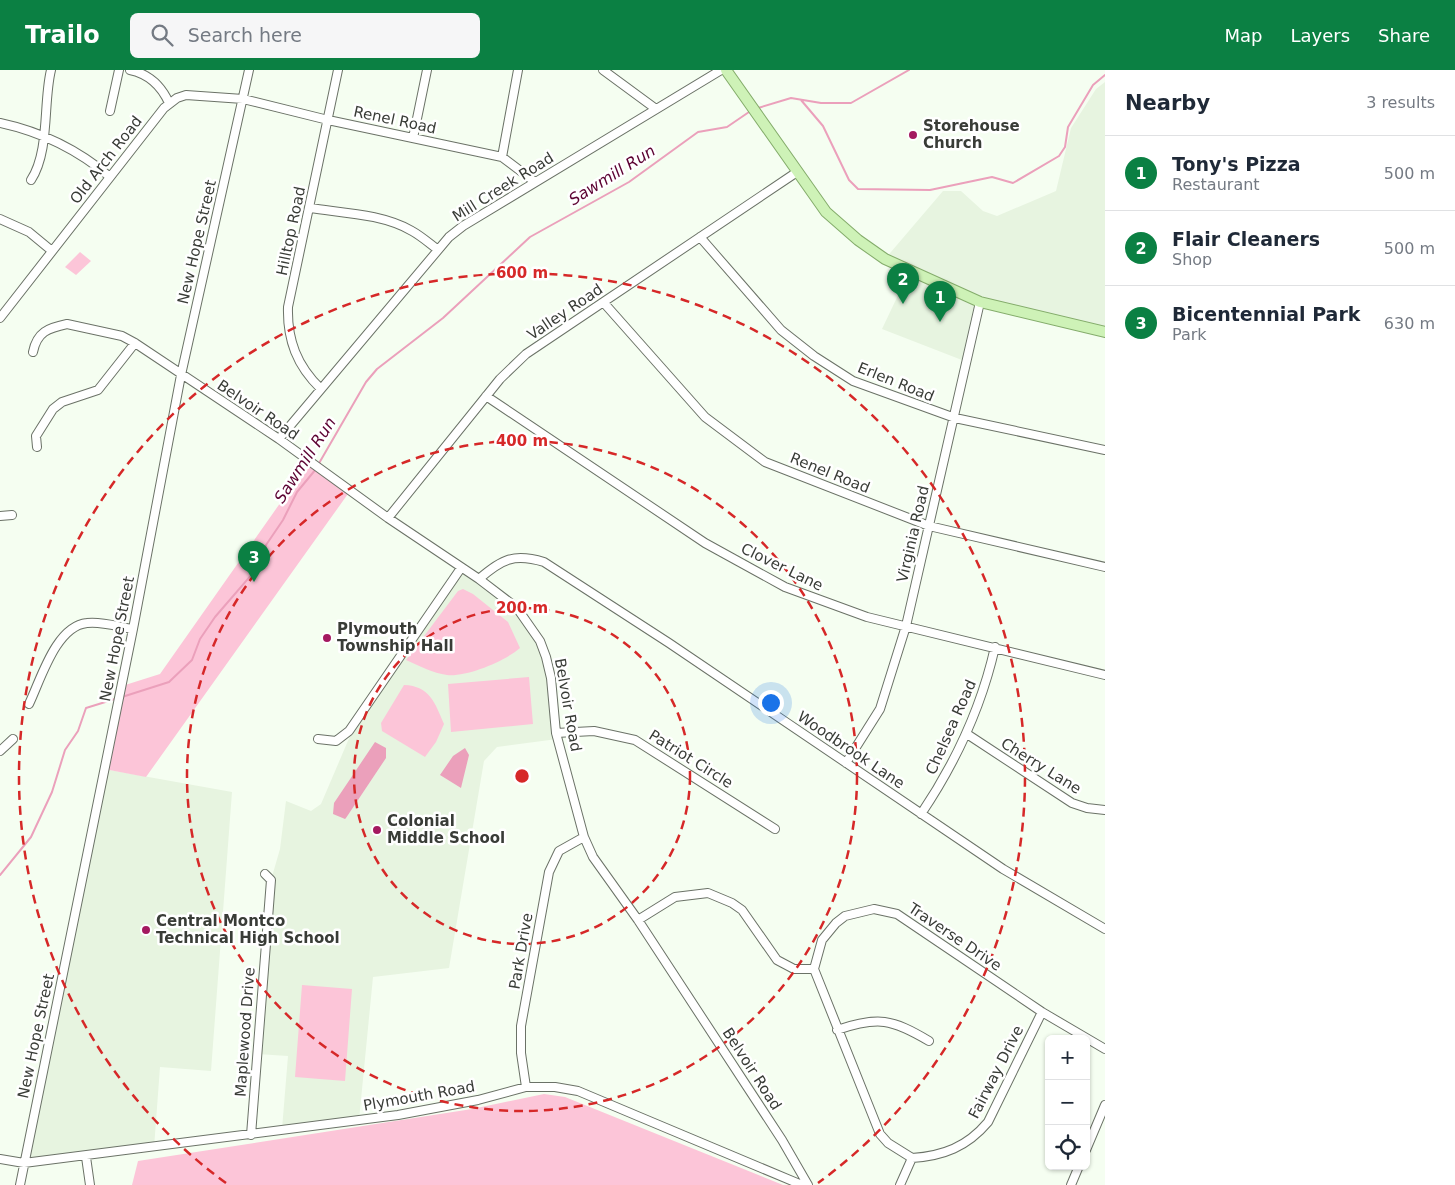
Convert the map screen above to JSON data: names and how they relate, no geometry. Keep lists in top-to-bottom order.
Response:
{
  "streets": {
    "street": [
      "Renel Road",
      "Old Arch Road",
      "Mill Creek Road",
      "Hilltop Road",
      "New Hope Street",
      "Valley Road",
      "Erlen Road",
      "Belvoir Road",
      "Virginia Road",
      "Clover Lane",
      "Chelsea Road",
      "Woodbrook Lane",
      "Patriot Circle",
      "Cherry Lane",
      "Traverse Drive",
      "Park Drive",
      "Maplewood Drive",
      "Fairway Drive",
      "Plymouth Road"
    ]
  },
  "crossings": [
    ["Renel Road", "Mill Creek Road"],
    ["Renel Road", "Hilltop Road"],
    ["Renel Road", "New Hope Street"],
    ["Renel Road", "Valley Road"],
    ["Renel Road", "Virginia Road"],
    ["Mill Creek Road", "Hilltop Road"],
    ["Mill Creek Road", "Belvoir Road"],
    ["New Hope Street", "Belvoir Road"],
    ["New Hope Street", "Plymouth Road"],
    ["Valley Road", "Erlen Road"],
    ["Valley Road", "Belvoir Road"],
    ["Valley Road", "Clover Lane"],
    ["Erlen Road", "Virginia Road"],
    ["Belvoir Road", "Woodbrook Lane"],
    ["Belvoir Road", "Patriot Circle"],
    ["Belvoir Road", "Park Drive"],
    ["Virginia Road", "Clover Lane"],
    ["Virginia Road", "Woodbrook Lane"],
    ["Clover Lane", "Chelsea Road"],
    ["Chelsea Road", "Woodbrook Lane"],
    ["Chelsea Road", "Cherry Lane"],
    ["Traverse Drive", "Fairway Drive"],
    ["Park Drive", "Plymouth Road"],
    ["Maplewood Drive", "Plymouth Road"]
  ],
  "water": ["Sawmill Run"],
  "places": [
    "Storehouse Church",
    "Plymouth Township Hall",
    "Colonial Middle School",
    "Central Montco Technical High School"
  ],
  "page": {
    "header": "Trailo",
    "search": "Search here",
    "nav": ["Map", "Layers", "Share"],
    "heading": ["Nearby", "3 results"],
    "list": [
      {
        "mark": "1",
        "name": "Tony's Pizza",
        "note": "Restaurant",
        "value": "500 m"
      },
      {
        "mark": "2",
        "name": "Flair Cleaners",
        "note": "Shop",
        "value": "500 m"
      },
      {
        "mark": "3",
        "name": "Bicentennial Park",
        "note": "Park",
        "value": "630 m"
      }
    ],
    "pins": ["2", "1", "3"],
    "map_buttons": ["+", "−"]
  },
  "rings": ["600 m", "400 m", "200 m"]
}
